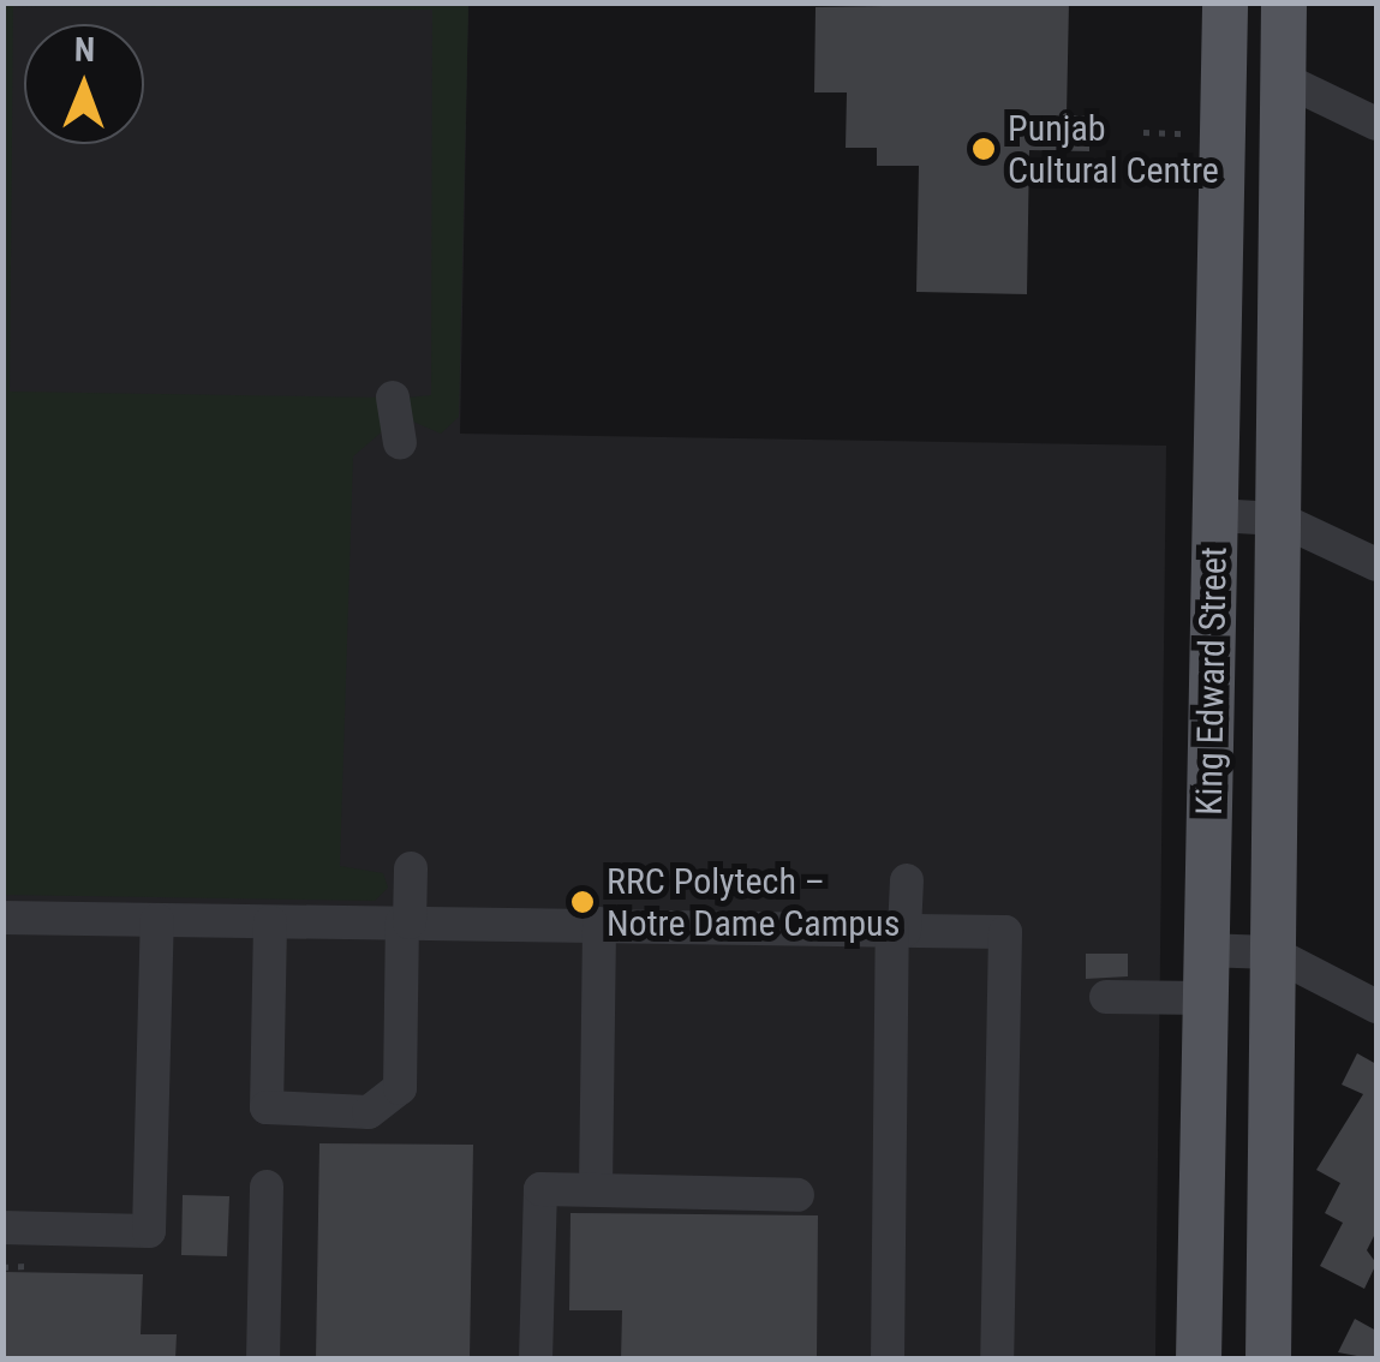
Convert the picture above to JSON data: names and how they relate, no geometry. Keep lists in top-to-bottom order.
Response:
{
  "streets": {
    "main road": ["King Edward Street"]
  },
  "places": ["Punjab Cultural Centre", "RRC Polytech – Notre Dame Campus"],
  "north": "top"
}
